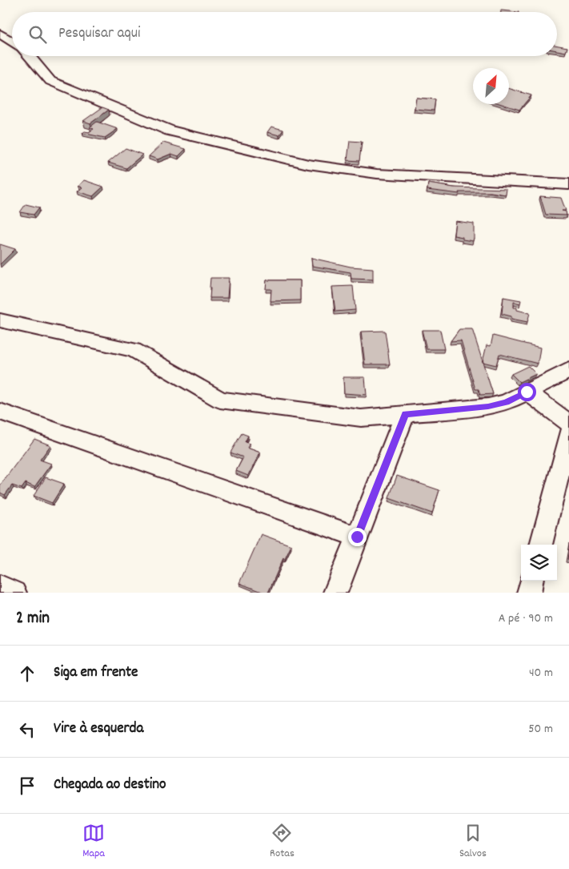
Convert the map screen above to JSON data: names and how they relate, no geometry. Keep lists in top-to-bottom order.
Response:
{
  "north": "top right",
  "page": {
    "search": "Pesquisar aqui",
    "heading": ["2 min", "A pé · 90 m"],
    "list": [
      ["Siga em frente", "40 m"],
      ["Vire à esquerda", "50 m"],
      "Chegada ao destino"
    ],
    "nav": ["Mapa", "Rotas", "Salvos"]
  }
}
